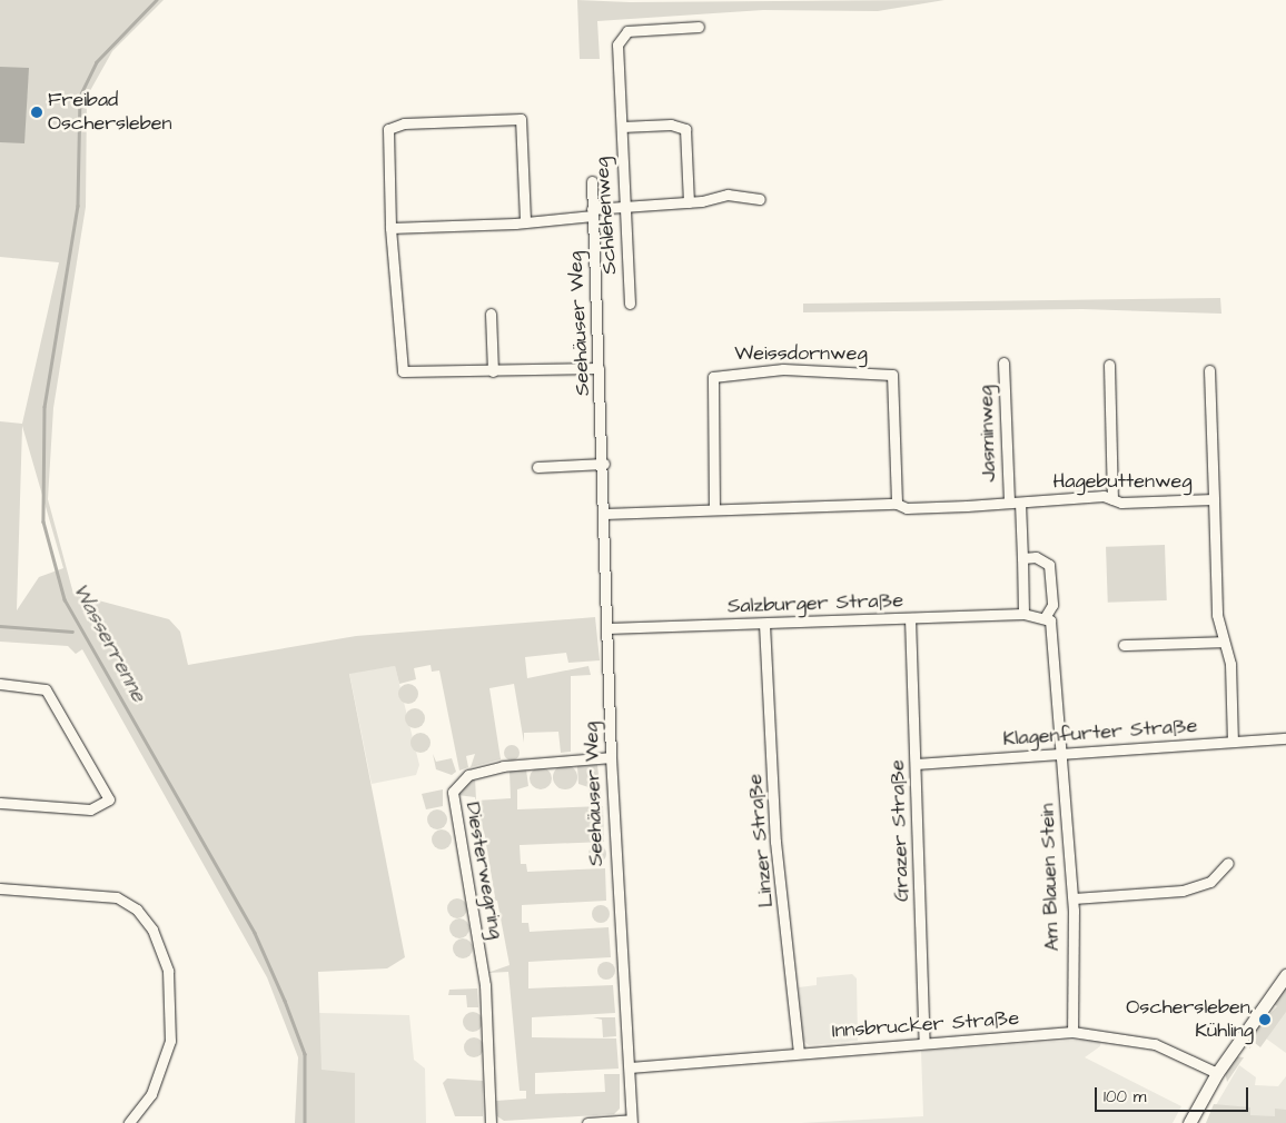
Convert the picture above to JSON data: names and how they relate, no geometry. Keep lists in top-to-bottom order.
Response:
{
  "streets": {
    "street": [
      "Schlehenweg",
      "Seehäuser Weg",
      "Weissdornweg",
      "Jasminweg",
      "Hagebuttenweg",
      "Salzburger Straße",
      "Klagenfurter Straße",
      "Grazer Straße",
      "Linzer Straße",
      "Diesterwegring",
      "Am Blauen Stein",
      "Innsbrucker Straße"
    ]
  },
  "crossings": [
    ["Seehäuser Weg", "Hagebuttenweg"],
    ["Seehäuser Weg", "Salzburger Straße"],
    ["Seehäuser Weg", "Diesterwegring"],
    ["Seehäuser Weg", "Innsbrucker Straße"],
    ["Weissdornweg", "Hagebuttenweg"],
    ["Jasminweg", "Hagebuttenweg"],
    ["Hagebuttenweg", "Klagenfurter Straße"],
    ["Salzburger Straße", "Grazer Straße"],
    ["Salzburger Straße", "Linzer Straße"],
    ["Klagenfurter Straße", "Grazer Straße"],
    ["Klagenfurter Straße", "Am Blauen Stein"],
    ["Grazer Straße", "Innsbrucker Straße"],
    ["Linzer Straße", "Innsbrucker Straße"],
    ["Am Blauen Stein", "Innsbrucker Straße"]
  ],
  "water": ["Wasserrenne"],
  "places": ["Freibad Oschersleben", "Oschersleben, Kühling"],
  "scale_bar": "100 m"
}
